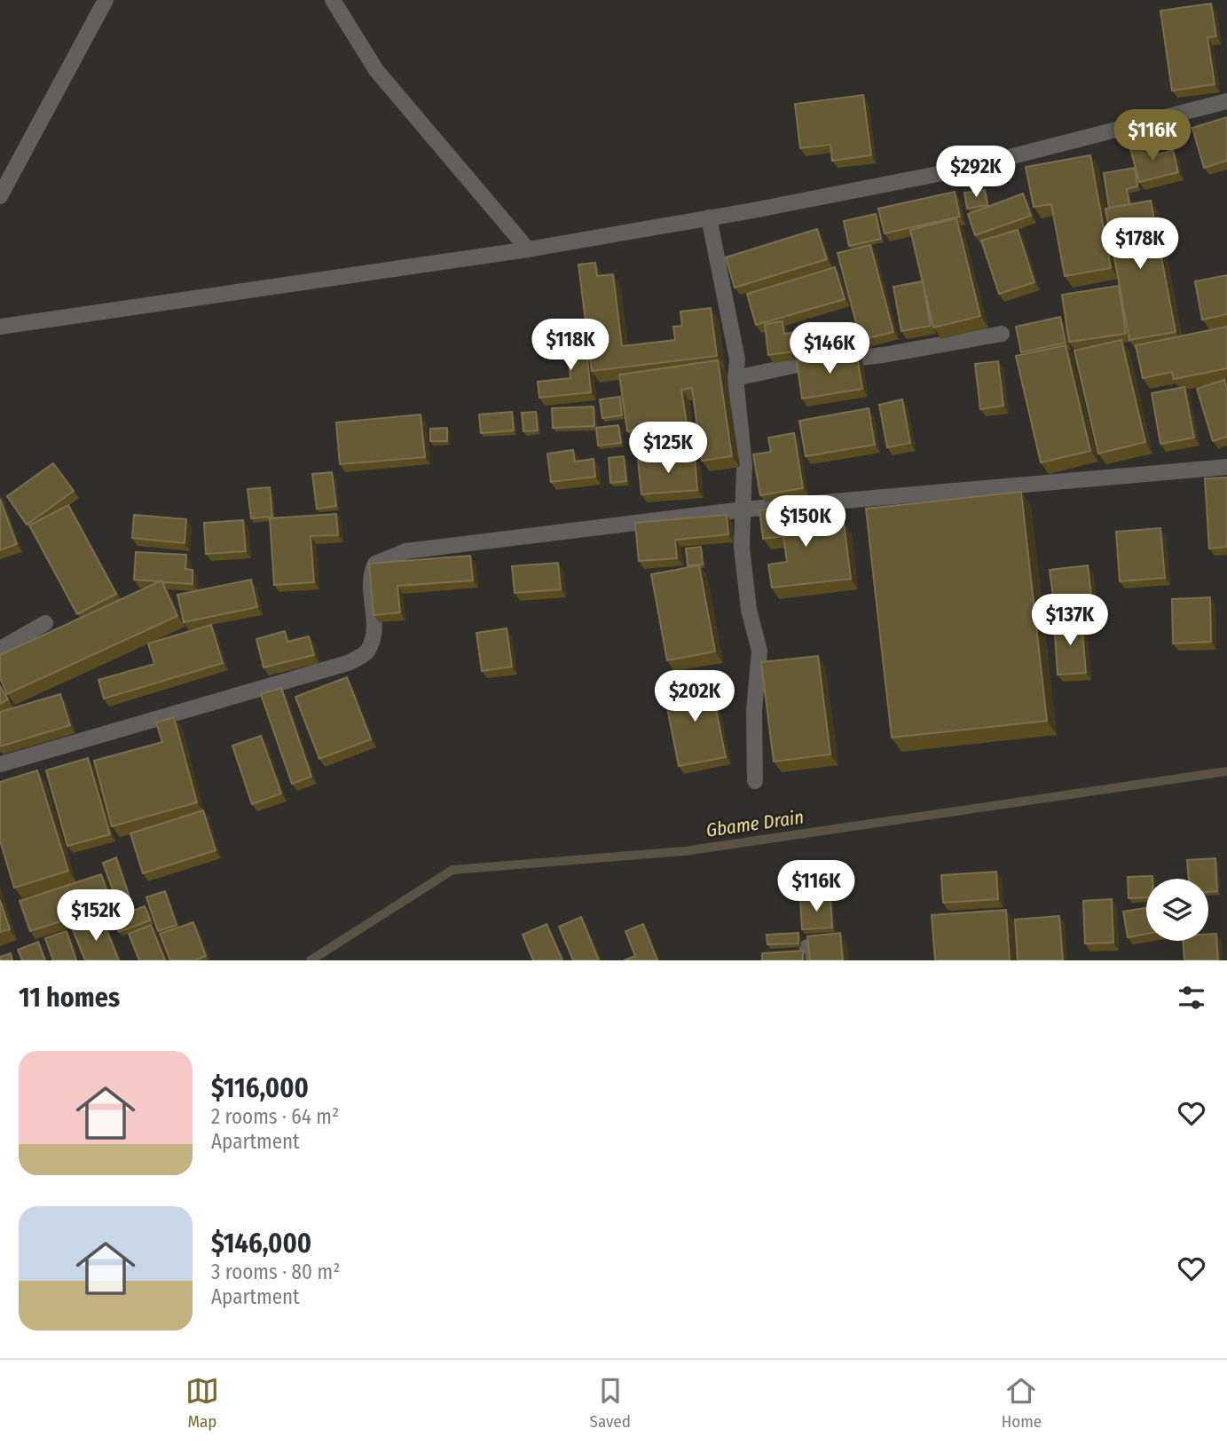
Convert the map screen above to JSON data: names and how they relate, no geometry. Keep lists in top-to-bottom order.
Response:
{
  "water": ["Gbame Drain"],
  "page": {
    "price": [
      "$116K",
      "$292K",
      "$178K",
      "$118K",
      "$146K",
      "$125K",
      "$150K",
      "$137K",
      "$202K",
      "$116K",
      "$152K"
    ],
    "heading": "11 homes",
    "list": [
      {
        "name": "$116,000",
        "note": "2 rooms · 64 m² · Apartment"
      },
      {
        "name": "$146,000",
        "note": "3 rooms · 80 m² · Apartment"
      }
    ],
    "tabs": ["Map", "Saved", "Home"]
  }
}
